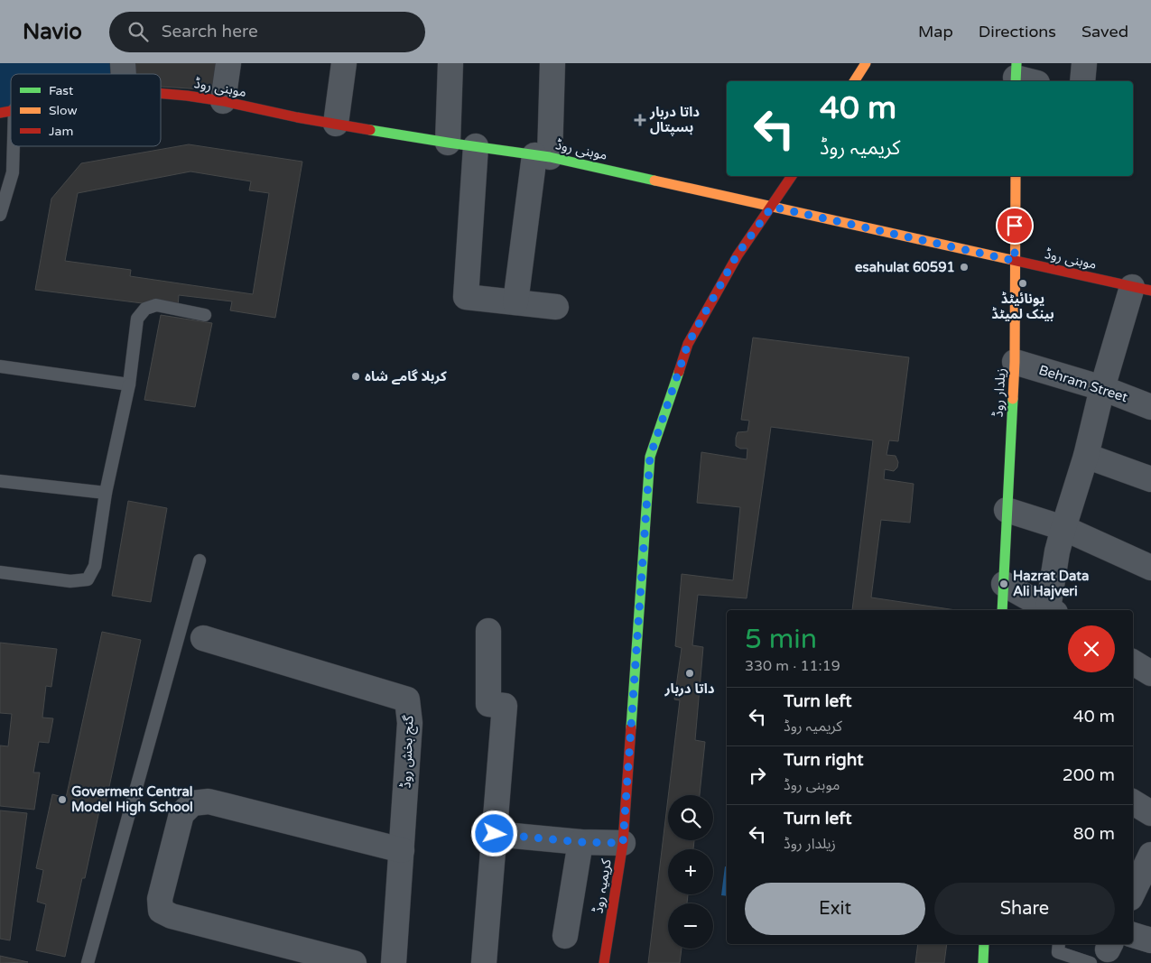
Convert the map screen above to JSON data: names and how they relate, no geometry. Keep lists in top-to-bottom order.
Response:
{
  "streets": {
    "main road": ["موہنی روڈ", "زیلدار روڈ", "کریمیہ روڈ"],
    "street": ["Behram Street", "گنج بخش روڈ"]
  },
  "crossings": [
    ["موہنی روڈ", "زیلدار روڈ"],
    ["موہنی روڈ", "کریمیہ روڈ"],
    ["Behram Street", "زیلدار روڈ"]
  ],
  "places": {
    "health": ["داتا دربار ہسپتال"],
    "other": [
      "esahulat 60591",
      "یونائیٹڈ بینک لمیٹڈ",
      "کربلا گامے شاہ",
      "Hazrat Data Ali Hajveri",
      "داتا دربار",
      "Goverment Central Model High School"
    ]
  },
  "legend": ["Fast", "Slow", "Jam"],
  "page": {
    "header": "Navio",
    "search": "Search here",
    "nav": ["Map", "Directions", "Saved"],
    "turn": ["40 m", "کریمیہ روڈ"],
    "heading": ["5 min", "330 m · 11:19"],
    "list": [
      {
        "name": "Turn left",
        "note": "کریمیہ روڈ",
        "value": "40 m"
      },
      {
        "name": "Turn right",
        "note": "موہنی روڈ",
        "value": "200 m"
      },
      {
        "name": "Turn left",
        "note": "زیلدار روڈ",
        "value": "80 m"
      }
    ],
    "map_buttons": ["+", "−"],
    "buttons": ["Exit", "Share"]
  }
}
